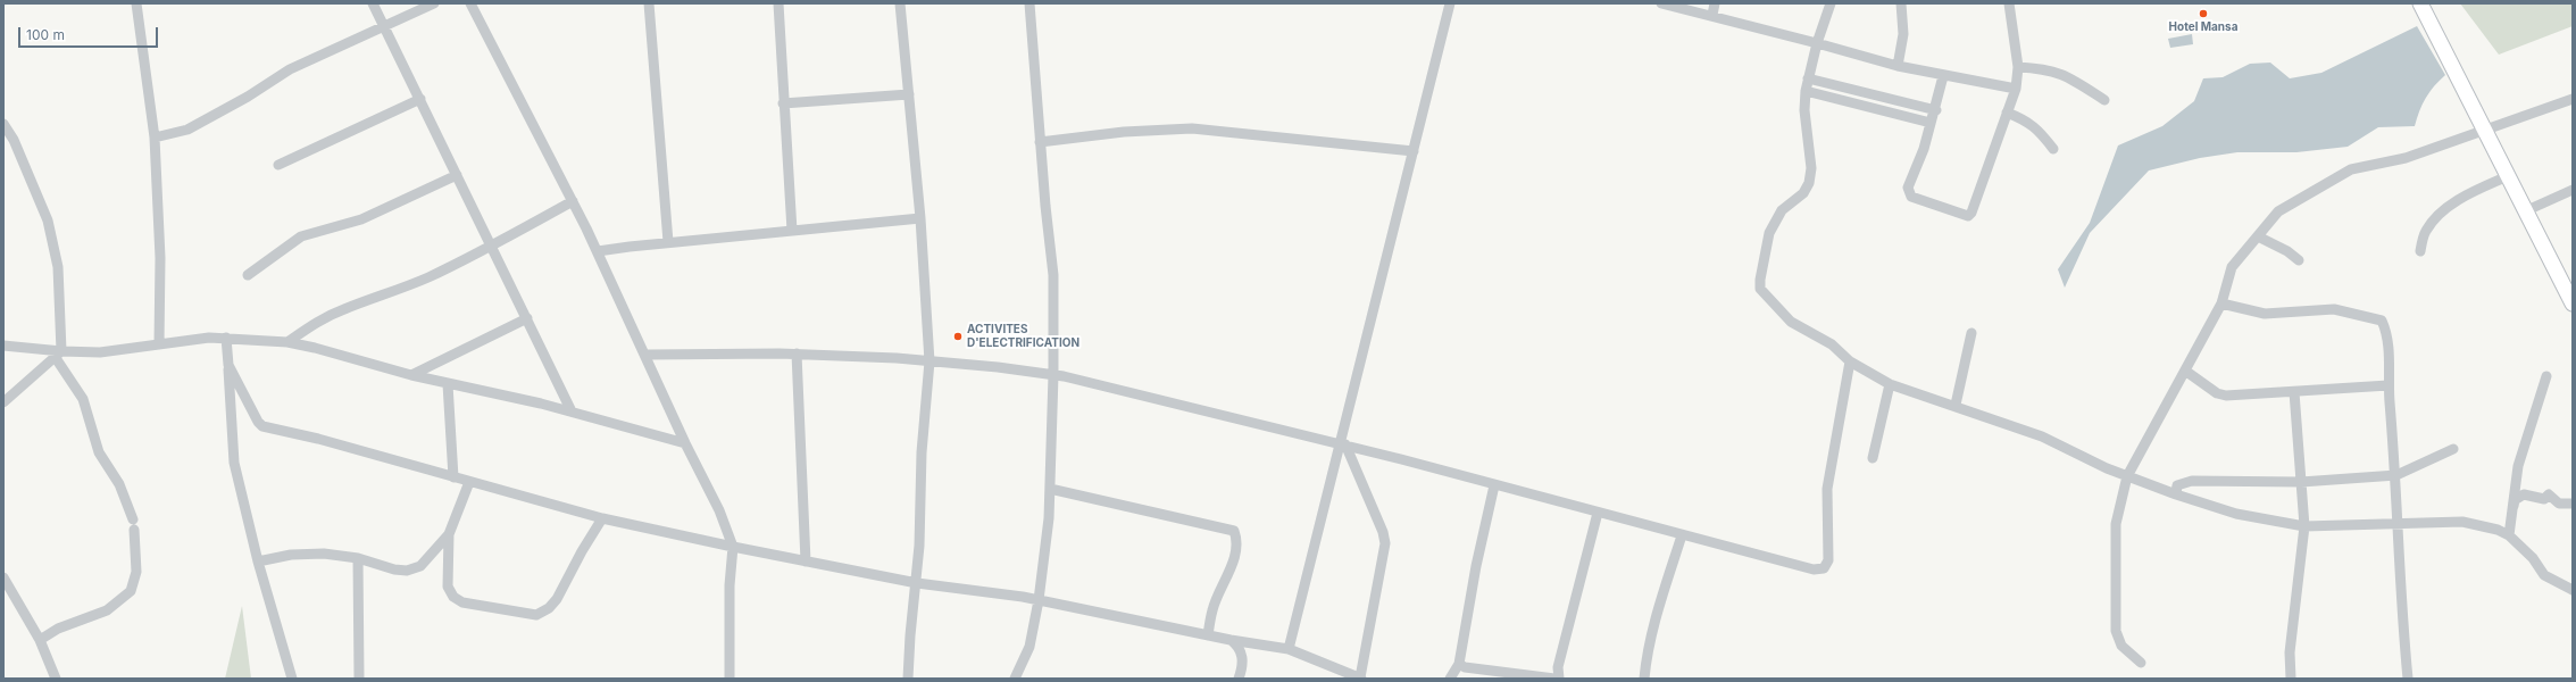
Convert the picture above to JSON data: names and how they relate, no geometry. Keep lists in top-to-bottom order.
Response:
{
  "places": ["Hotel Mansa", "ACTIVITES D'ELECTRIFICATION"],
  "scale_bar": "100 m"
}
